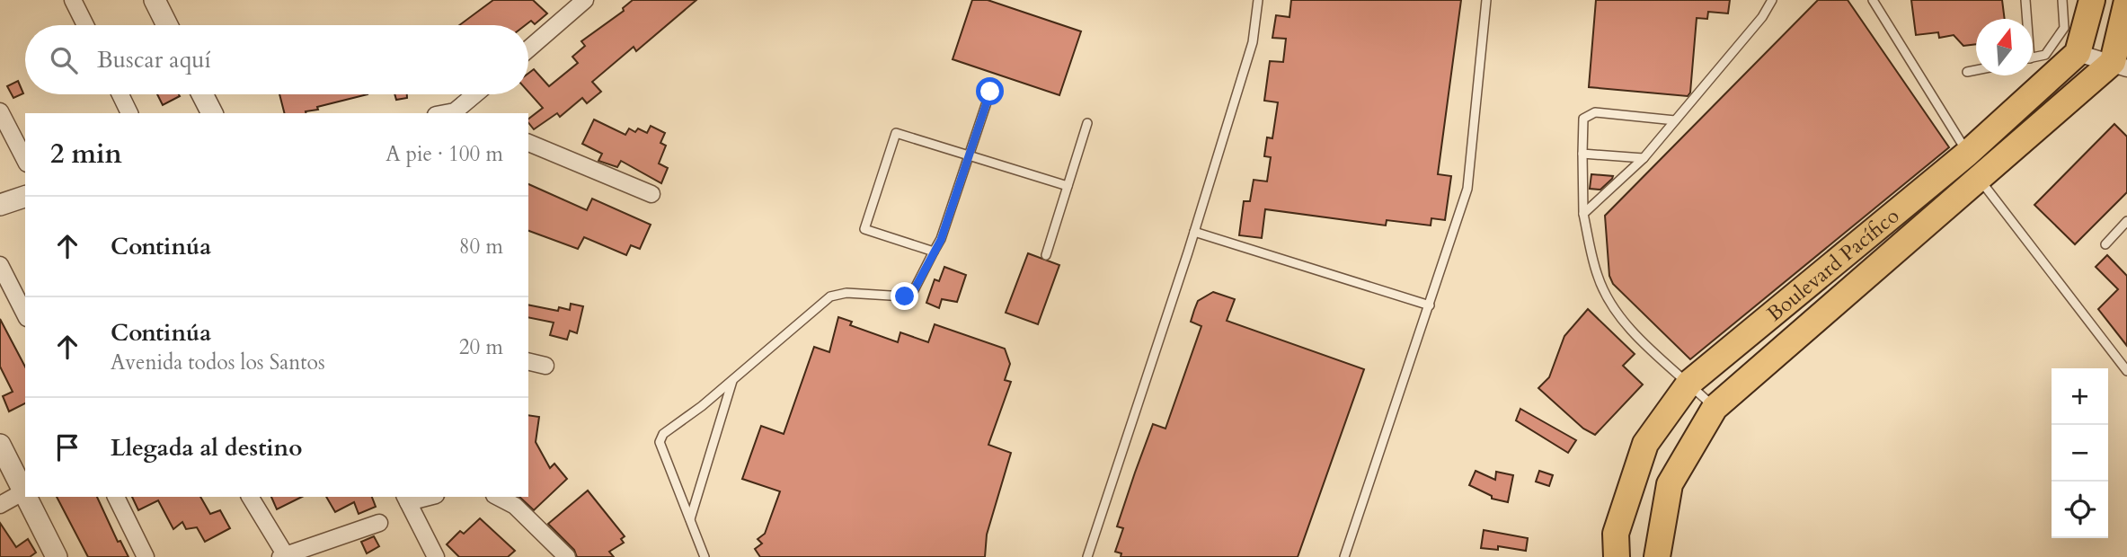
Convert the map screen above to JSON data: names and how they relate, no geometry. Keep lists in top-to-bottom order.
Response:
{
  "streets": {
    "main road": ["Boulevard Pacífico"]
  },
  "north": "top",
  "page": {
    "search": "Buscar aquí",
    "heading": ["2 min", "A pie · 100 m"],
    "list": [
      ["Continúa", "80 m"],
      ["Continúa", "Avenida todos los Santos", "20 m"],
      "Llegada al destino"
    ],
    "map_buttons": ["+", "−"]
  }
}
